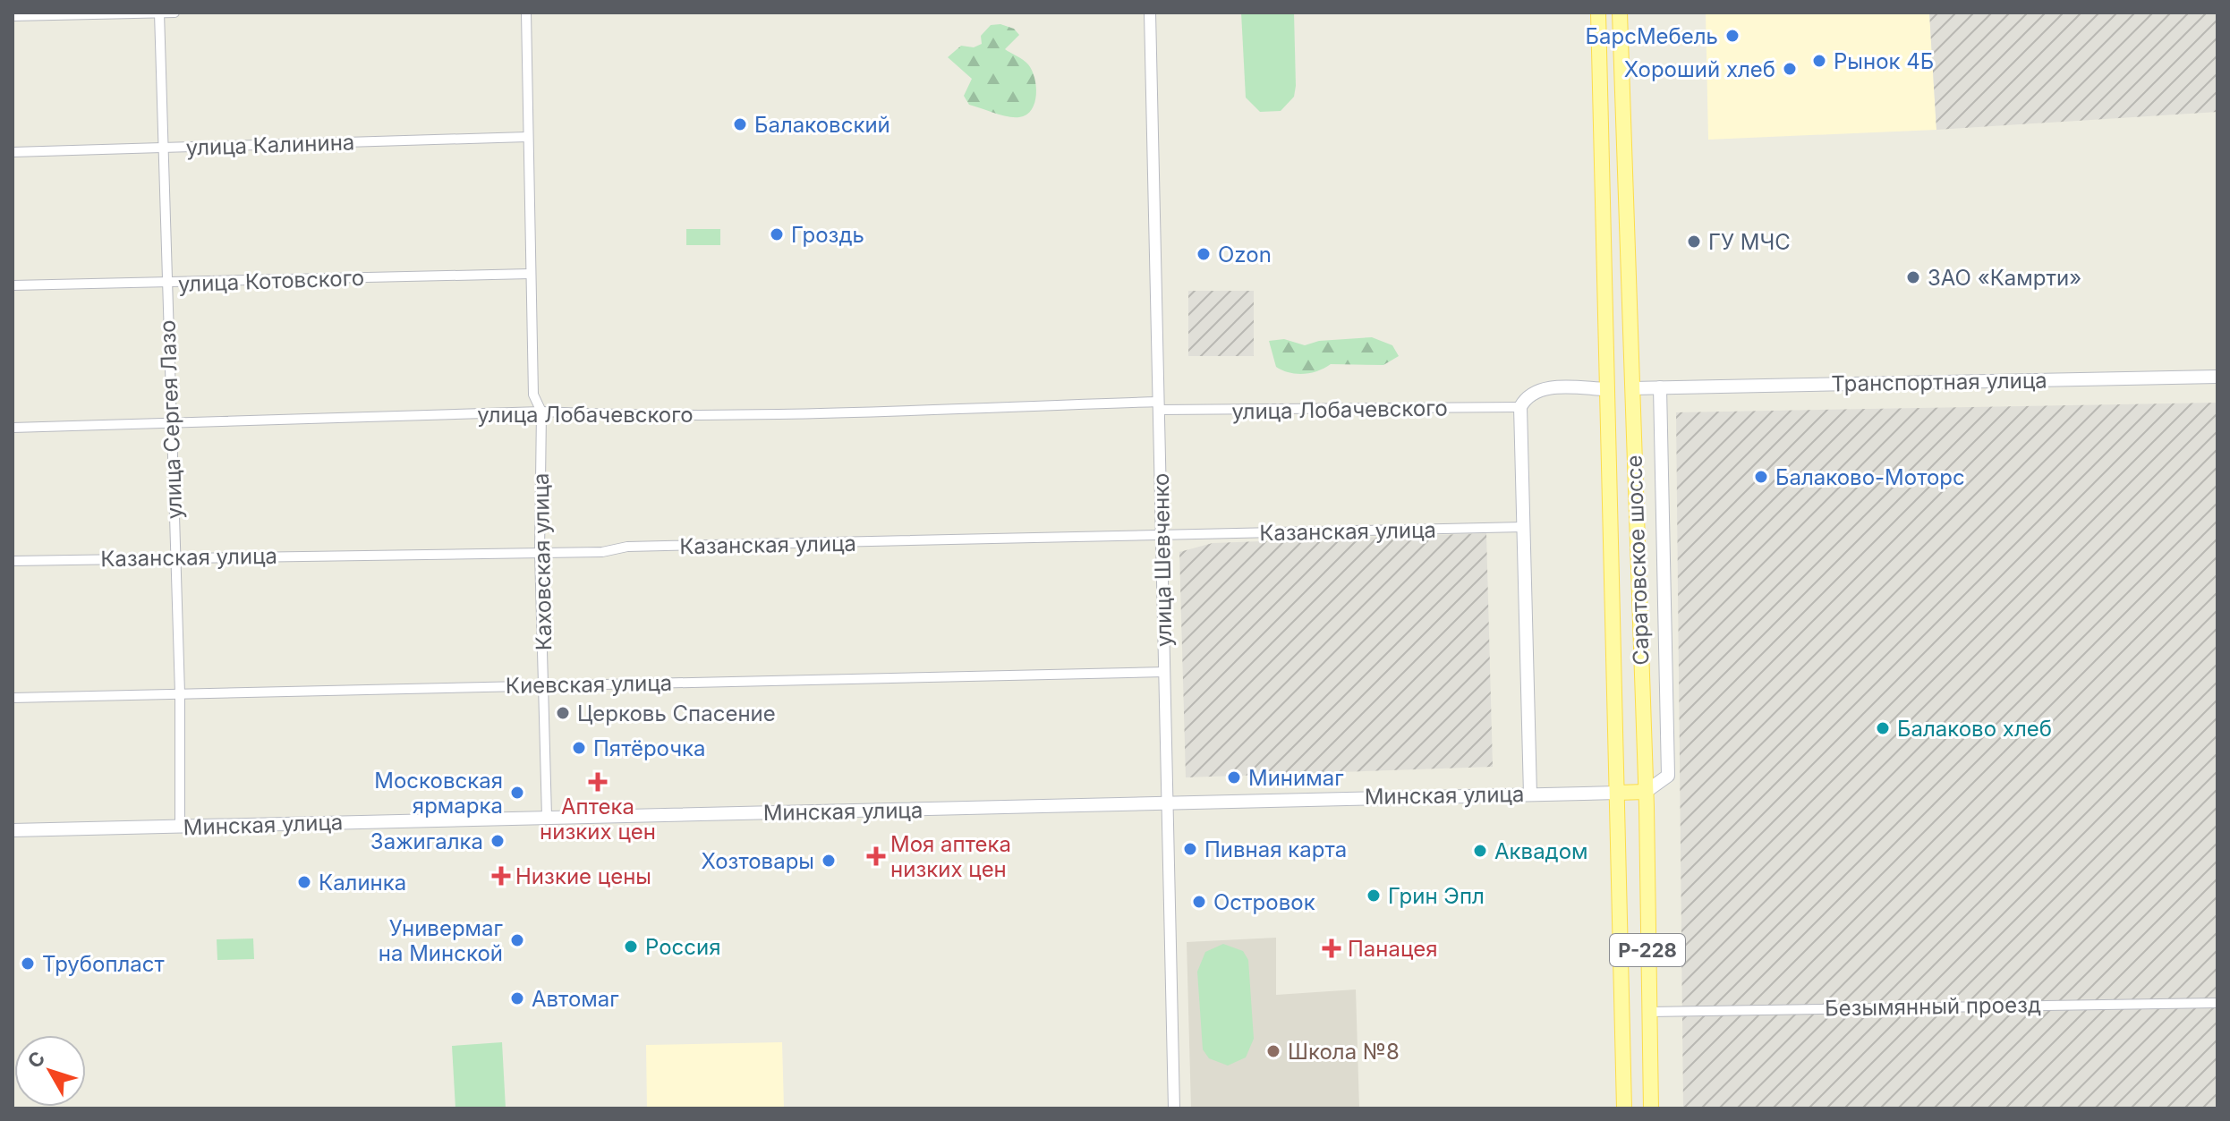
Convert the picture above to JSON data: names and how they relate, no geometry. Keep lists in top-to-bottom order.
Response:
{
  "streets": {
    "main road": [
      "Транспортная улица",
      "Саратовское шоссе",
      "Минская улица",
      "Р-228"
    ],
    "street": [
      "улица Калинина",
      "улица Котовского",
      "улица Лобачевского",
      "улица Сергея Лазо",
      "Казанская улица",
      "улица Шевченко",
      "Каховская улица",
      "Киевская улица",
      "Безымянный проезд"
    ]
  },
  "crossings": [
    ["улица Калинина", "улица Сергея Лазо"],
    ["улица Калинина", "Каховская улица"],
    ["улица Котовского", "улица Сергея Лазо"],
    ["улица Котовского", "Каховская улица"],
    ["Транспортная улица", "Саратовское шоссе"],
    ["улица Лобачевского", "улица Сергея Лазо"],
    ["улица Лобачевского", "улица Шевченко"],
    ["улица Лобачевского", "Каховская улица"],
    ["улица Сергея Лазо", "Казанская улица"],
    ["улица Сергея Лазо", "Киевская улица"],
    ["улица Сергея Лазо", "Минская улица"],
    ["Казанская улица", "улица Шевченко"],
    ["Казанская улица", "Каховская улица"],
    ["улица Шевченко", "Киевская улица"],
    ["улица Шевченко", "Минская улица"],
    ["Саратовское шоссе", "Минская улица"],
    ["Саратовское шоссе", "Безымянный проезд"],
    ["Каховская улица", "Киевская улица"],
    ["Каховская улица", "Минская улица"]
  ],
  "places": {
    "other": [
      "БарсМебель",
      "Рынок 4Б",
      "Хороший хлеб",
      "Балаковский",
      "Гроздь",
      "ГУ МЧС",
      "Ozon",
      "ЗАО «Камрти»",
      "Балаково-Моторс",
      "Церковь Спасение",
      "Балаково хлеб",
      "Пятёрочка",
      "Минимаг",
      "Московская ярмарка",
      "Зажигалка",
      "Пивная карта",
      "Аквадом",
      "Хозтовары",
      "Калинка",
      "Грин Эпл",
      "Островок",
      "Универмаг на Минской",
      "Россия",
      "Трубопласт",
      "Автомаг",
      "Школа №8"
    ],
    "health": [
      "Аптека низких цен",
      "Моя аптека низких цен",
      "Низкие цены",
      "Панацея"
    ]
  },
  "north": "top left"
}
